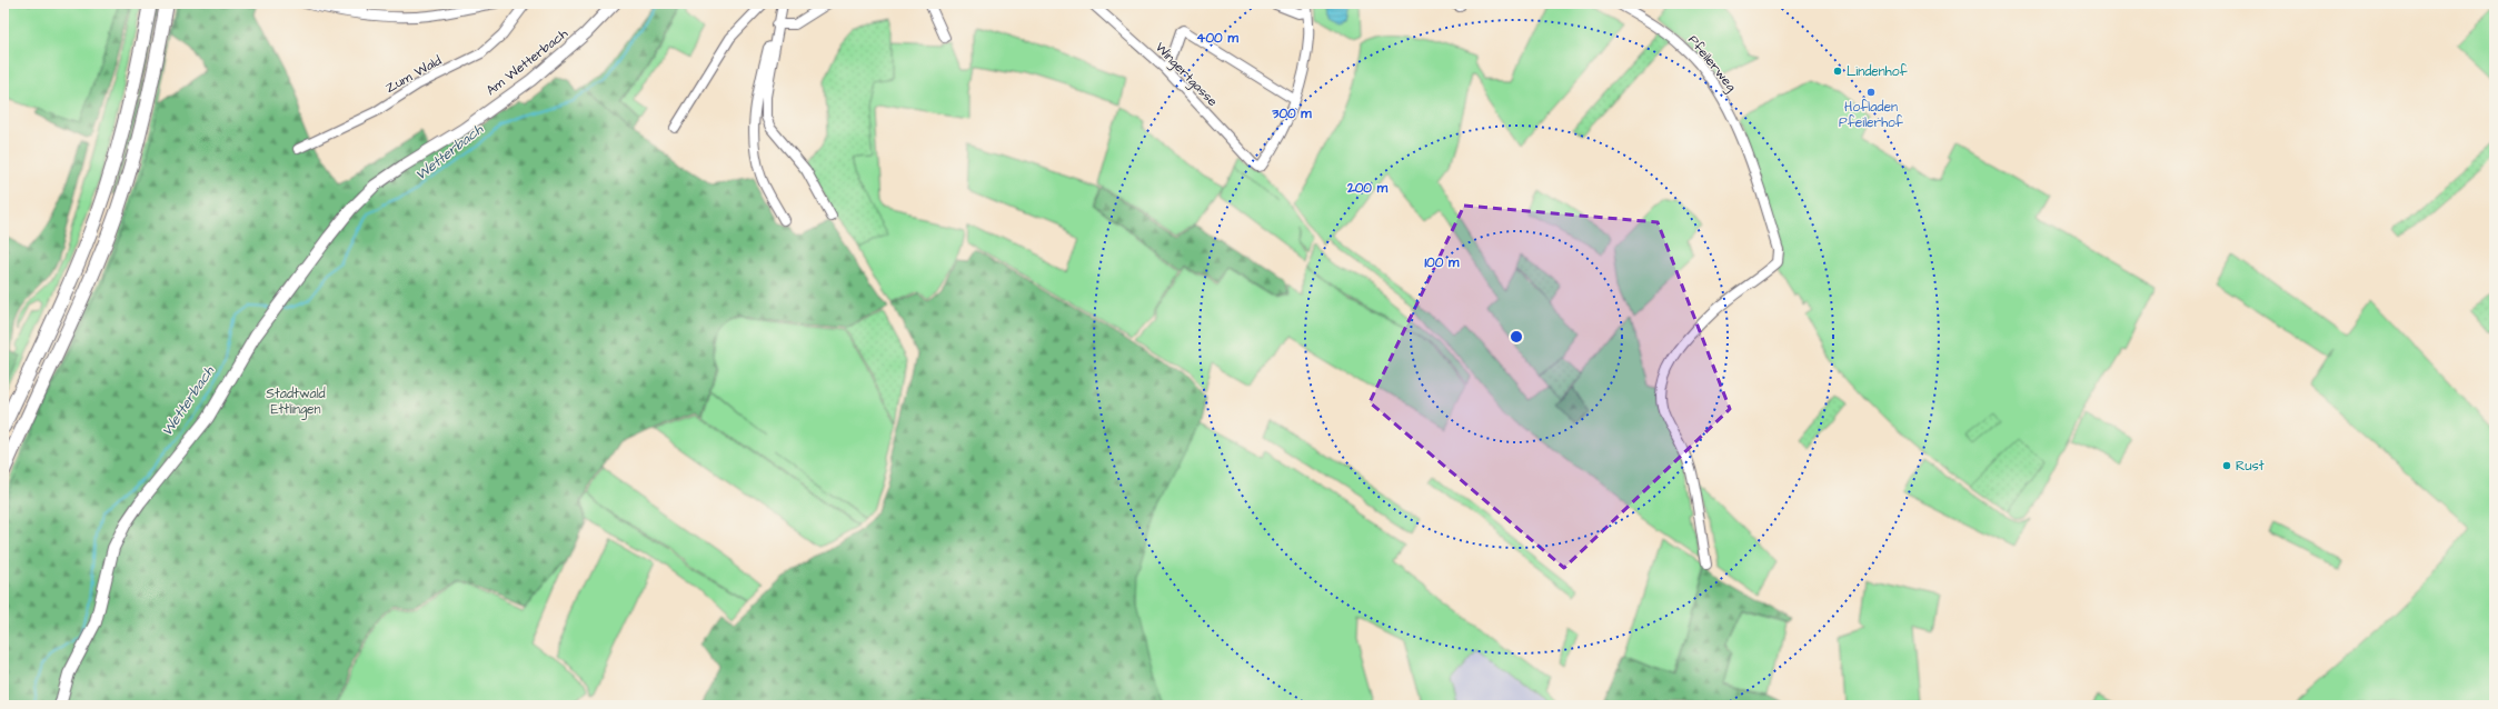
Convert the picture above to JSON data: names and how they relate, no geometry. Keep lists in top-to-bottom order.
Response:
{
  "streets": {
    "main road": ["Am Wetterbach"],
    "street": ["Pfeilerweg", "Zum Wald", "Wingertgasse"]
  },
  "water": ["Wetterbach"],
  "parks": ["Stadtwald Ettlingen"],
  "places": ["Lindenhof", "Hofladen Pfeilerhof", "Rust"],
  "rings": [
    "400 m",
    "300 m",
    "200 m",
    "100 m"
  ]
}
